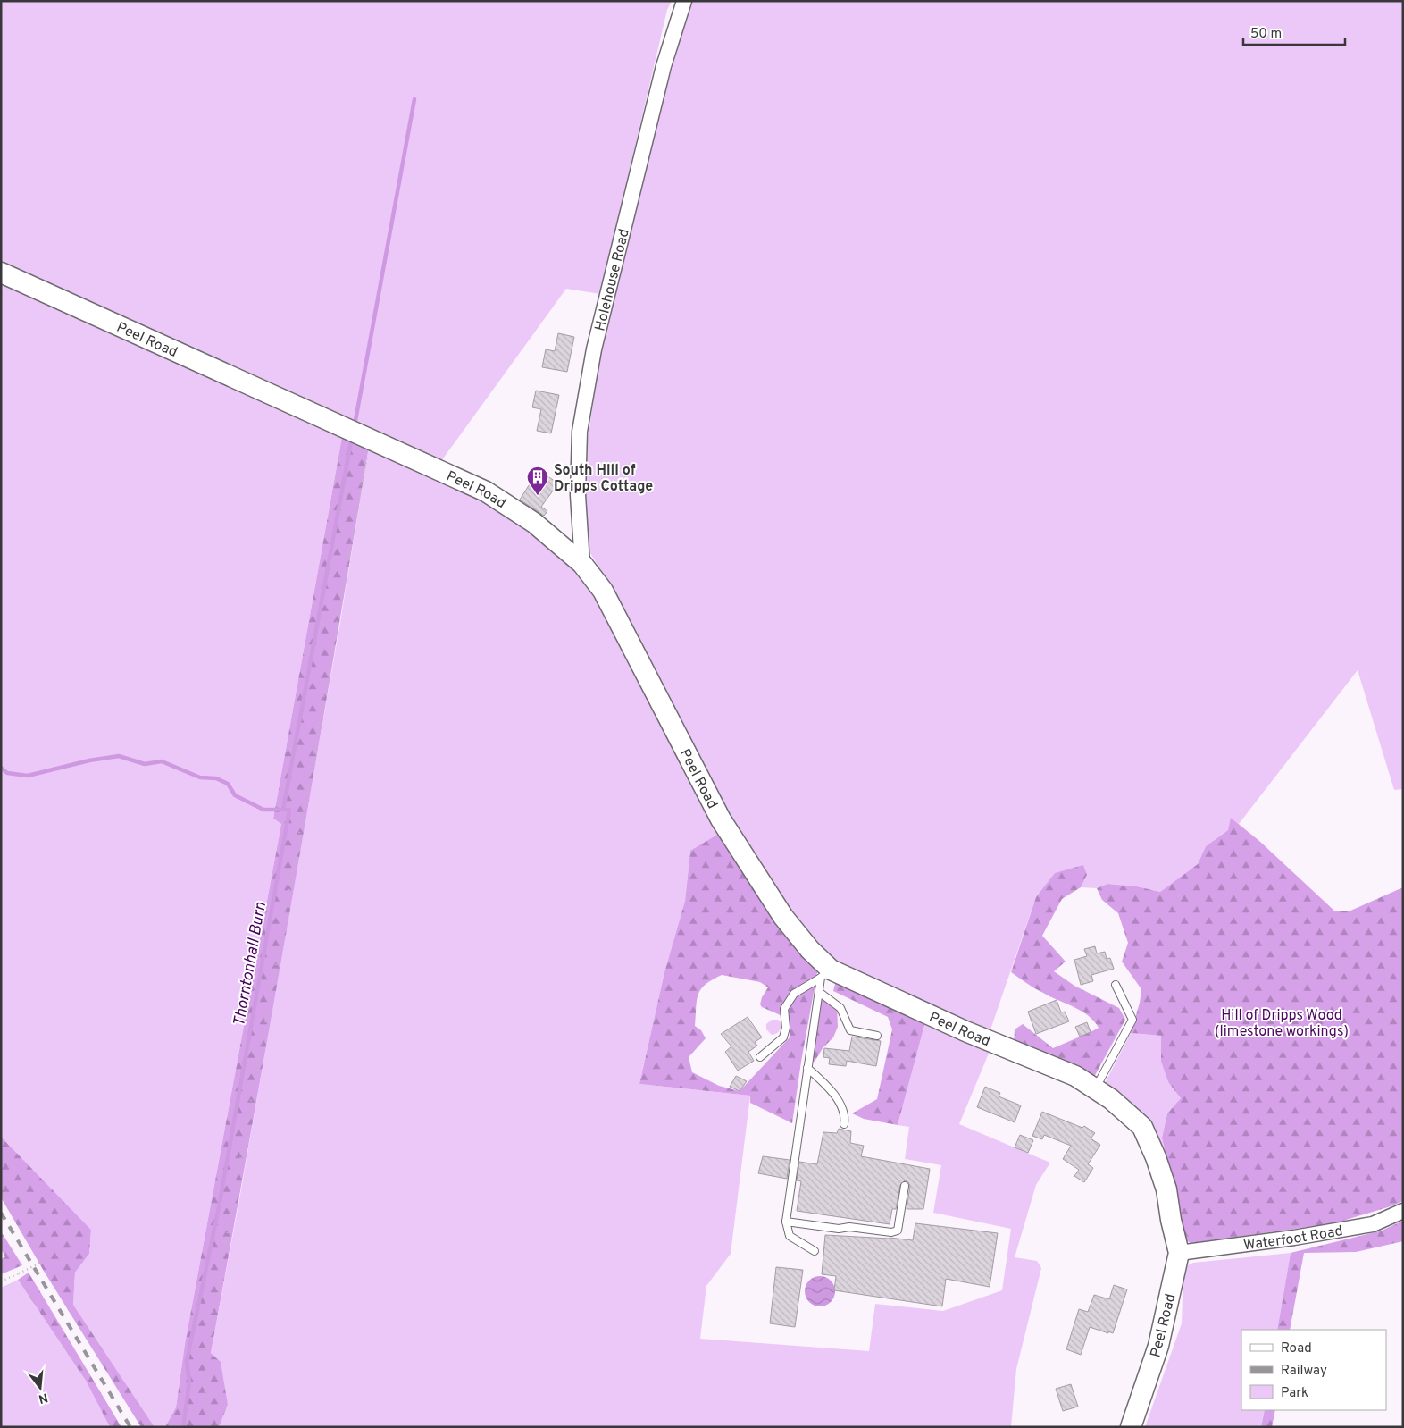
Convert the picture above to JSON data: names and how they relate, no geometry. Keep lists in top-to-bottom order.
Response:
{
  "streets": {
    "street": ["Holehouse Road", "Peel Road", "Waterfoot Road"]
  },
  "crossings": [
    ["Holehouse Road", "Peel Road"],
    ["Peel Road", "Waterfoot Road"]
  ],
  "water": ["Thorntonhall Burn"],
  "parks": ["Hill of Dripps Wood (limestone workings)"],
  "places": {
    "building": ["South Hill of Dripps Cottage"]
  },
  "legend": ["Road", "Railway", "Park"],
  "scale_bar": "50 m",
  "north": "bottom"
}
